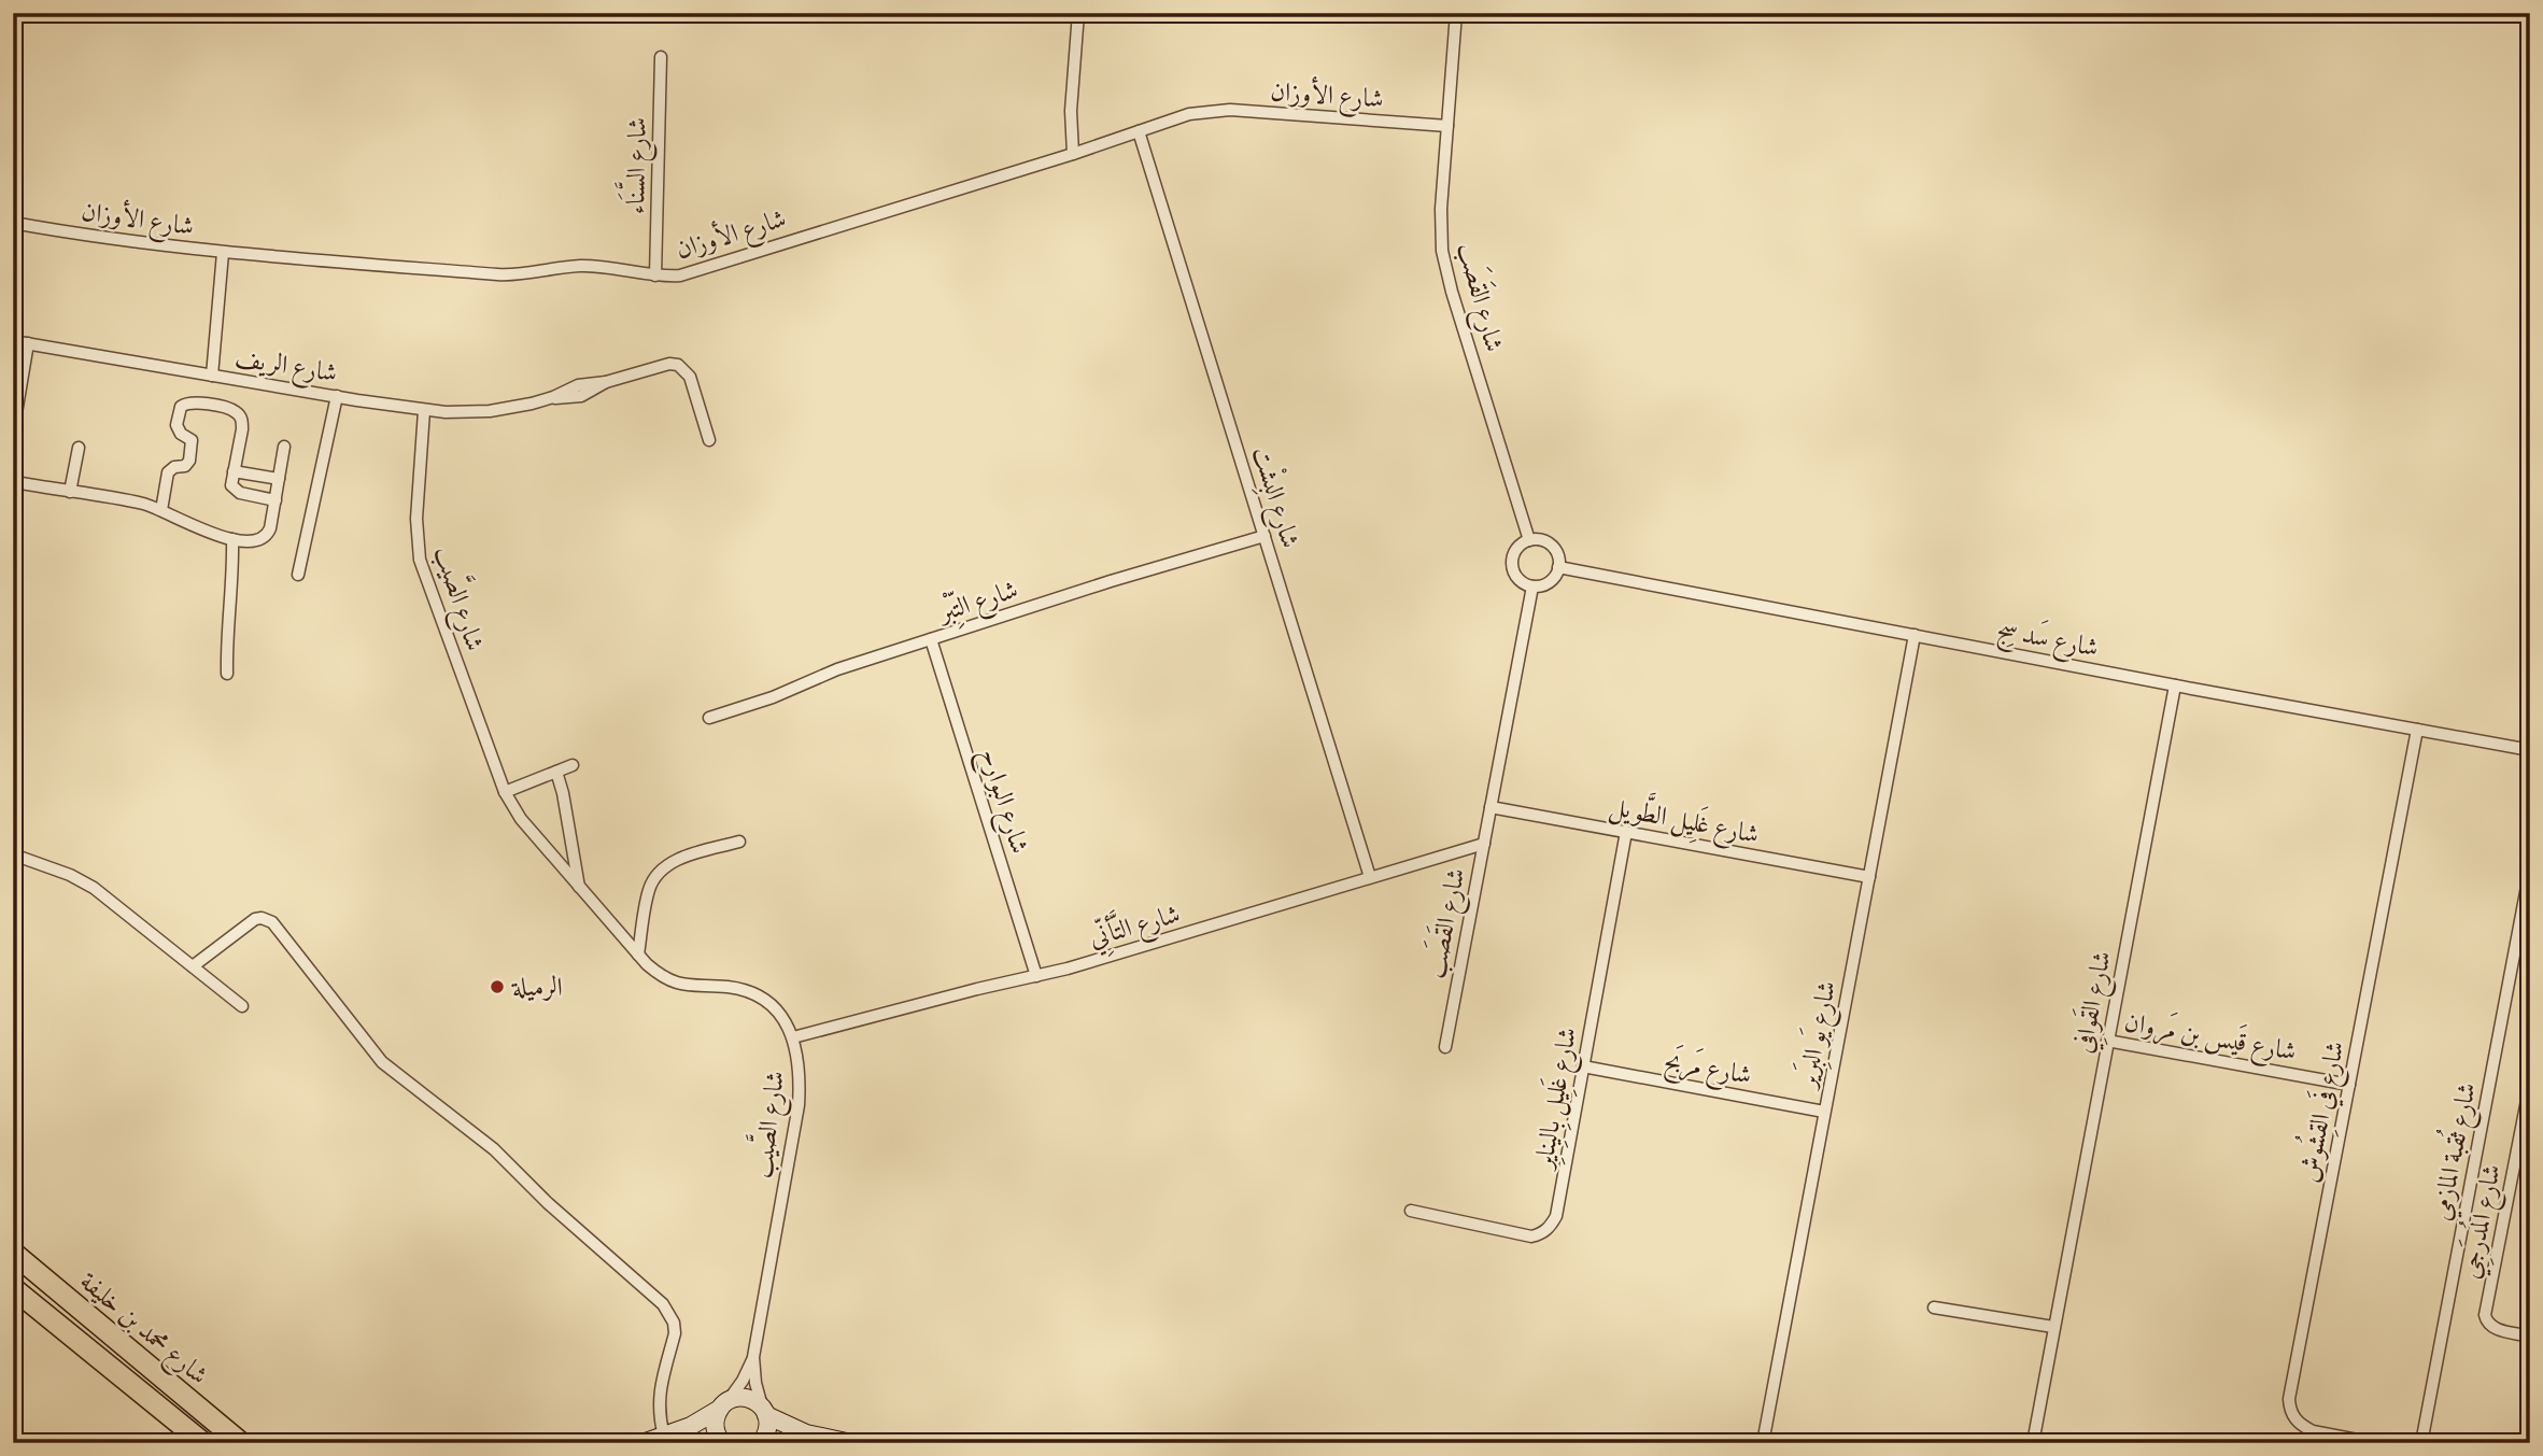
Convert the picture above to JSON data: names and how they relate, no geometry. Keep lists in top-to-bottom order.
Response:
{
  "streets": {
    "highway": ["شارع محمد بن خليفة"],
    "street": [
      "شارع الأوزان",
      "شارع السَّنَاء",
      "شارع القَصَب",
      "شارع الريف",
      "شارع البِشْت",
      "شارع الصَّيب",
      "شارع التِّبْر",
      "شارع سَد سِج",
      "شارع البوارح",
      "شارع غَلِيل الطَّويل",
      "شارع التَّأنِّي",
      "شارع القَوافِي",
      "شارع يَو البِرَير",
      "شارع قَيس بن مَروان",
      "شارع مَربَح",
      "شارع غَلِيل بِاليِنايِر",
      "شارع فَي القِشُوش",
      "شارع ثُقبة المازمي",
      "شارع المُدرَجِي"
    ]
  },
  "crossings": [
    ["شارع الأوزان", "شارع السَّنَاء"],
    ["شارع الأوزان", "شارع القَصَب"],
    ["شارع الأوزان", "شارع البِشْت"],
    ["شارع القَصَب", "شارع سَد سِج"],
    ["شارع القَصَب", "شارع غَلِيل الطَّويل"],
    ["شارع القَصَب", "شارع التَّأنِّي"],
    ["شارع الريف", "شارع الصَّيب"],
    ["شارع البِشْت", "شارع التِّبْر"],
    ["شارع البِشْت", "شارع التَّأنِّي"],
    ["شارع الصَّيب", "شارع التَّأنِّي"],
    ["شارع التِّبْر", "شارع البوارح"],
    ["شارع سَد سِج", "شارع القَوافِي"],
    ["شارع سَد سِج", "شارع يَو البِرَير"],
    ["شارع سَد سِج", "شارع فَي القِشُوش"],
    ["شارع البوارح", "شارع التَّأنِّي"],
    ["شارع غَلِيل الطَّويل", "شارع يَو البِرَير"],
    ["شارع غَلِيل الطَّويل", "شارع غَلِيل بِاليِنايِر"],
    ["شارع القَوافِي", "شارع قَيس بن مَروان"],
    ["شارع يَو البِرَير", "شارع مَربَح"],
    ["شارع قَيس بن مَروان", "شارع فَي القِشُوش"],
    ["شارع مَربَح", "شارع غَلِيل بِاليِنايِر"]
  ],
  "places": ["الرميلة"]
}
